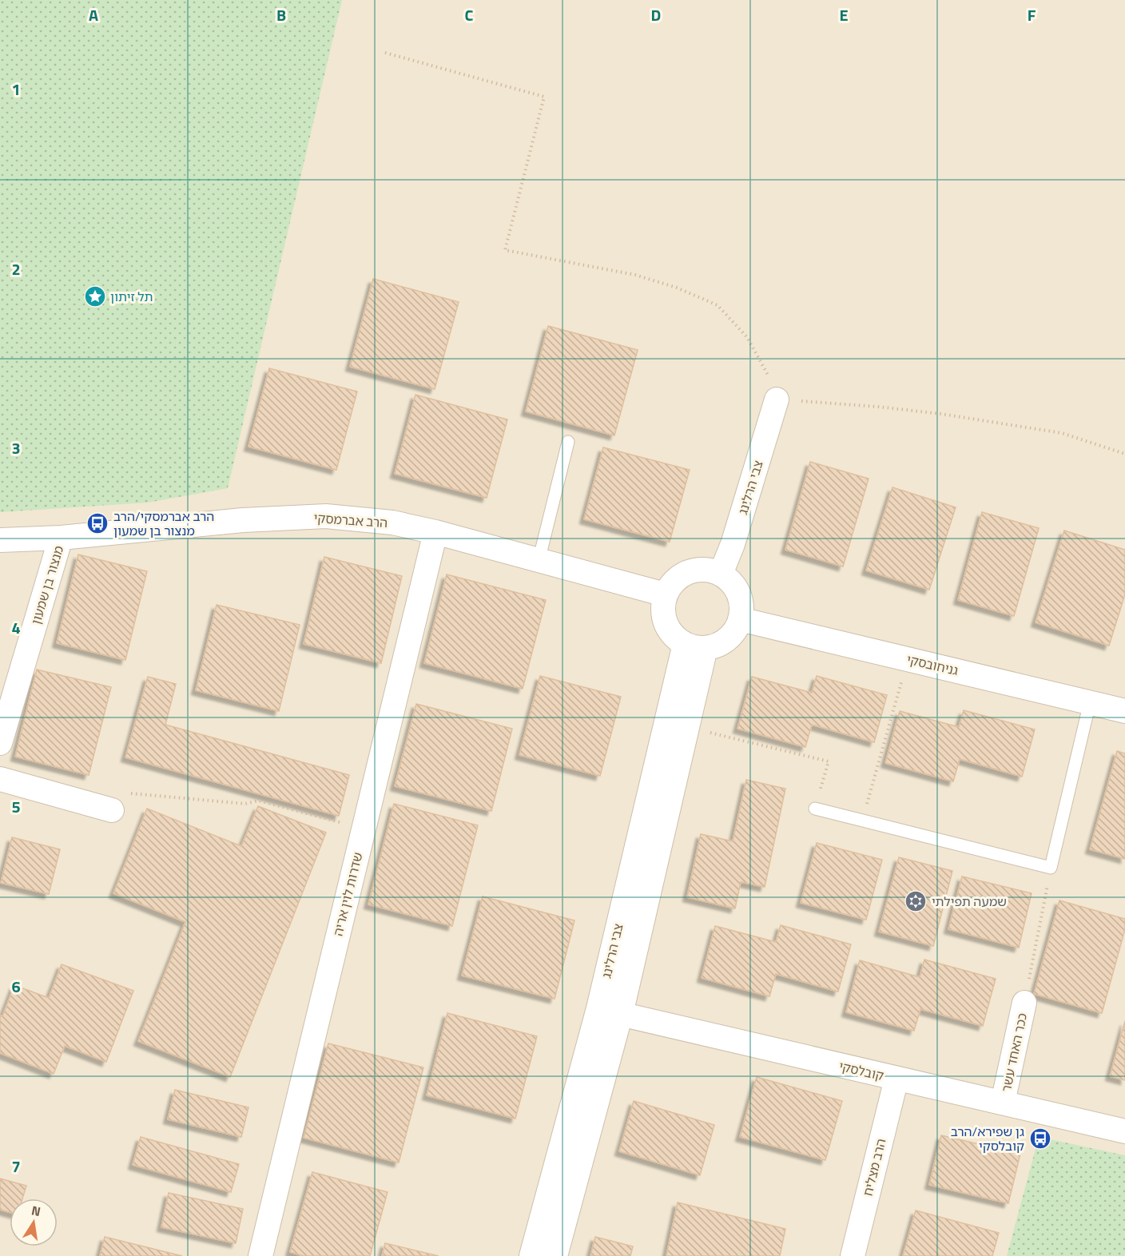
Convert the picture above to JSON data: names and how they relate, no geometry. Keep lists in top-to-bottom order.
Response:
{
  "streets": {
    "street": [
      "צבי הרלינג",
      "הרב אברמסקי",
      "מנצור בן שמעון",
      "גניחובסקי",
      "שדרות לוין אריה",
      "ככר האחד עשר",
      "קובלסקי",
      "הרב מצליח"
    ]
  },
  "crossings": [
    ["צבי הרלינג", "הרב אברמסקי"],
    ["צבי הרלינג", "גניחובסקי"],
    ["צבי הרלינג", "קובלסקי"],
    ["הרב אברמסקי", "מנצור בן שמעון"],
    ["הרב אברמסקי", "גניחובסקי"],
    ["הרב אברמסקי", "שדרות לוין אריה"],
    ["ככר האחד עשר", "קובלסקי"],
    ["קובלסקי", "הרב מצליח"]
  ],
  "places": {
    "place": ["תל זיתון"],
    "bus stop": ["הרב אברמסקי/הרב מנצור בן שמעון", "גן שפירא/הרב קובלסקי"],
    "synagogue": ["שמעה תפילתי"]
  },
  "north": "top",
  "grid": {
    "columns": [
      "A",
      "B",
      "C",
      "D",
      "E",
      "F"
    ],
    "rows": [
      "1",
      "2",
      "3",
      "4",
      "5",
      "6",
      "7"
    ]
  }
}
